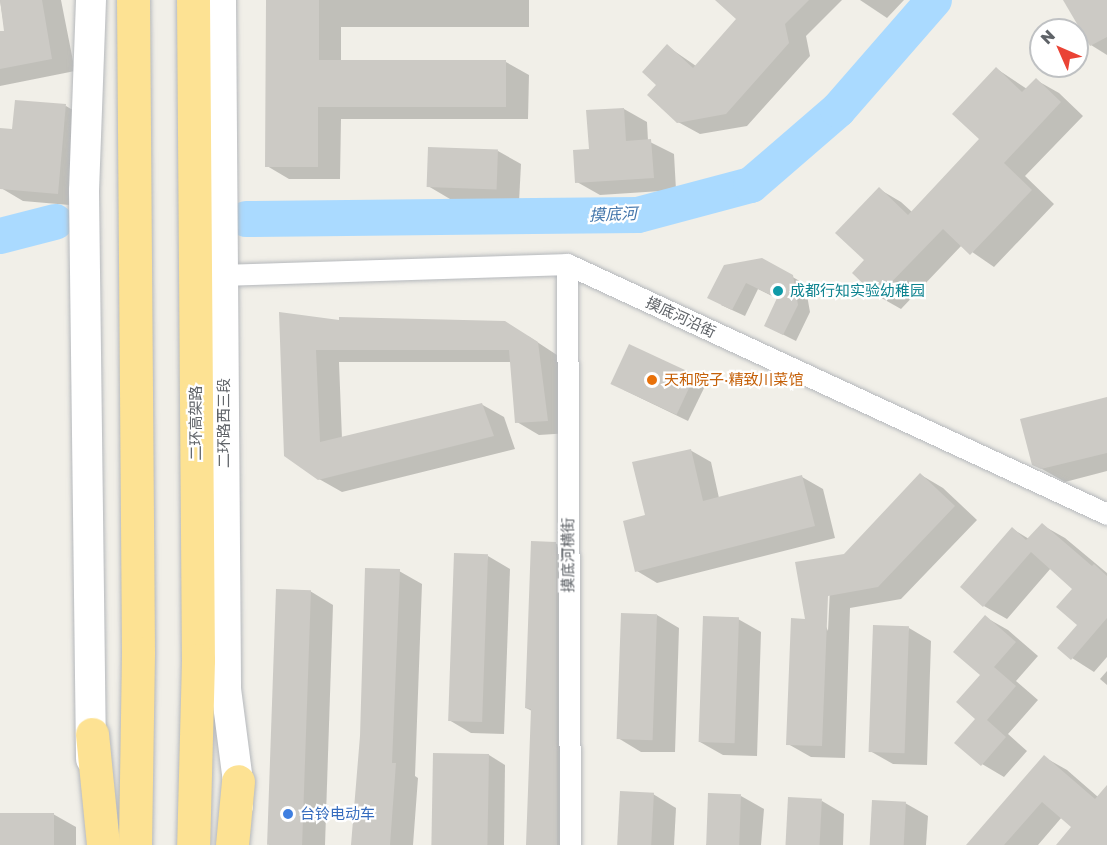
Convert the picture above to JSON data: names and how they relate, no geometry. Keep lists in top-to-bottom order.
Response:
{
  "streets": {
    "highway": ["二环高架路"],
    "main road": ["二环路西三段"],
    "street": ["摸底河沿街", "摸底河横街"]
  },
  "crossings": [
    ["摸底河沿街", "二环路西三段"],
    ["摸底河沿街", "摸底河横街"]
  ],
  "water": ["摸底河"],
  "places": ["成都行知实验幼稚园", "天和院子·精致川菜馆", "台铃电动车"],
  "north": "top left"
}
